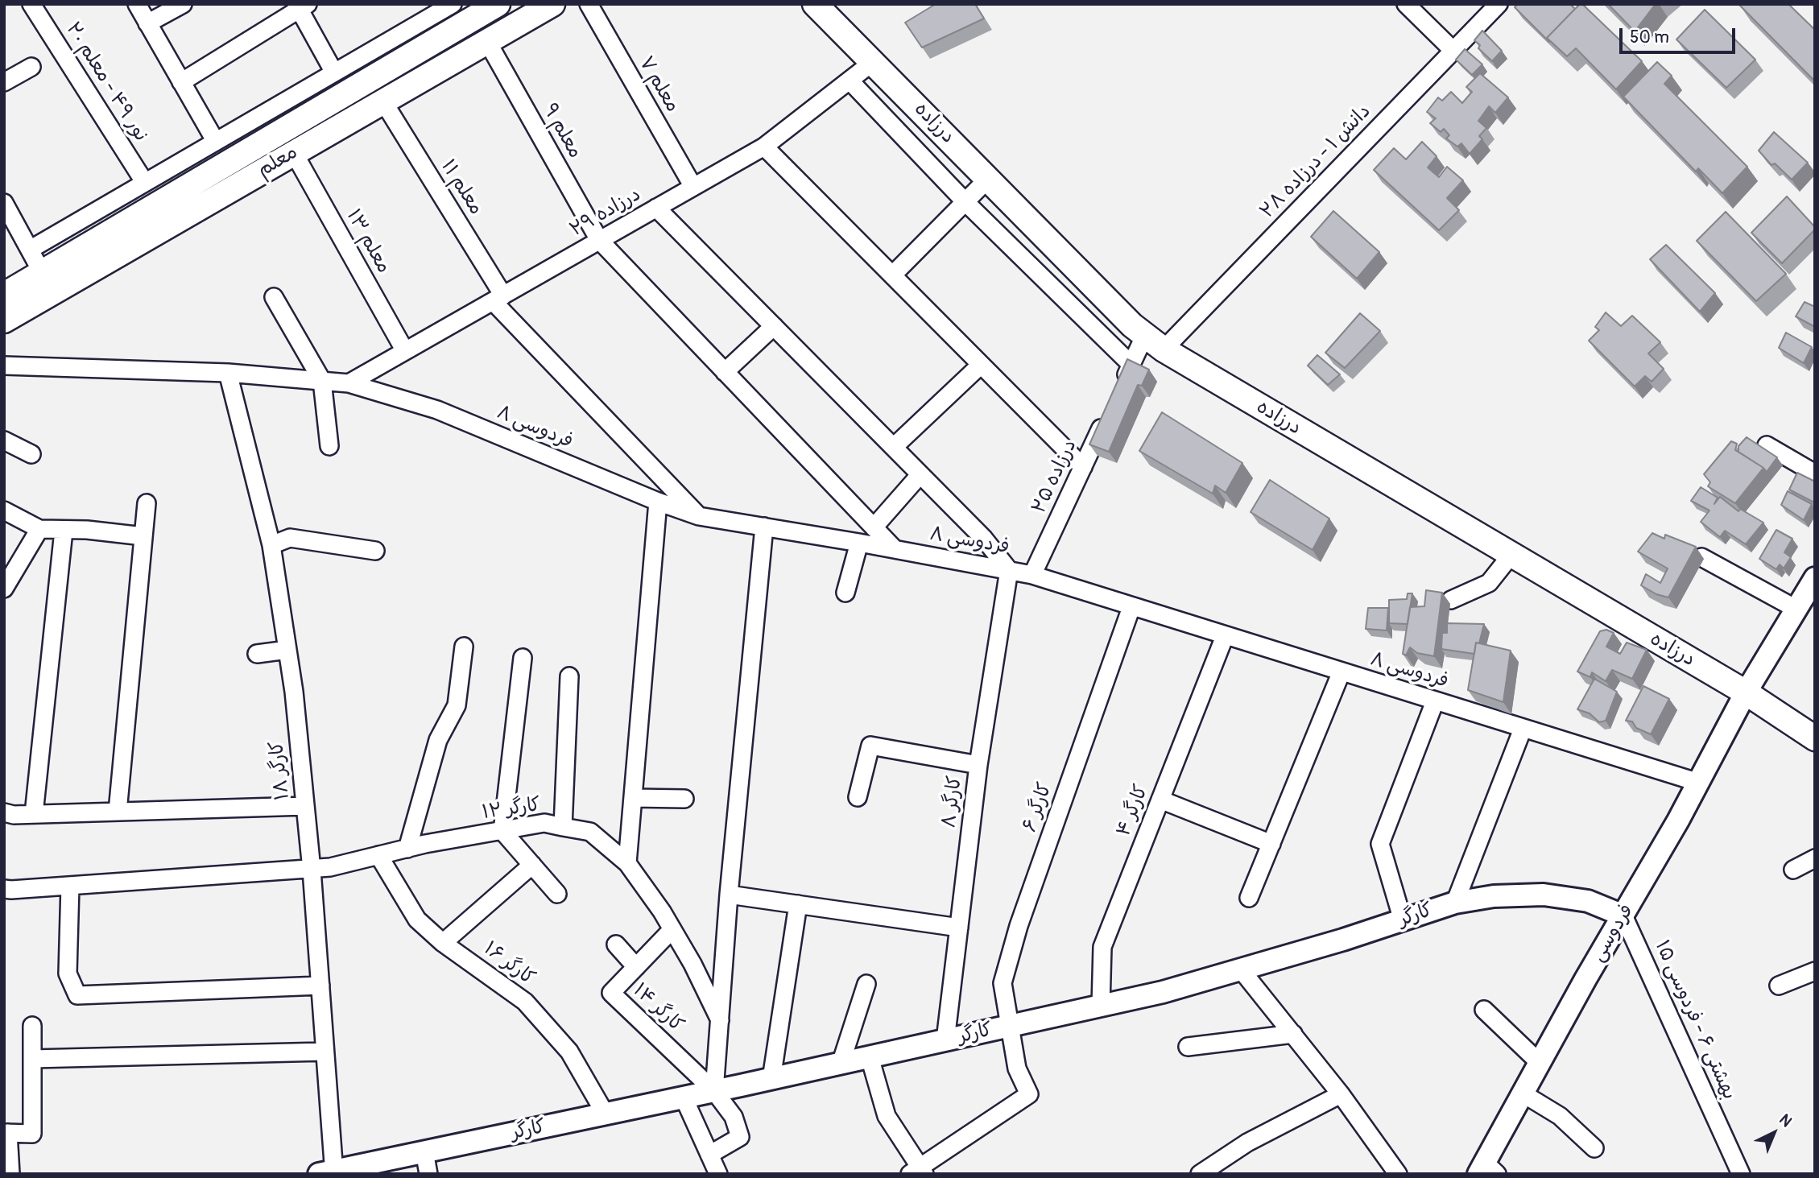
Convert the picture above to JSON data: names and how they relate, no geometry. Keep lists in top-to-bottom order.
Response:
{
  "streets": {
    "main road": ["درزاده", "معلم"],
    "street": [
      "نور ۴۹ - معلم ۲۰",
      "معلم ۷",
      "معلم ۹",
      "دانش ۱ - درزاده ۲۸",
      "معلم ۱۱",
      "درزاده ۲۹",
      "معلم ۱۳",
      "فردوسی ۸",
      "درزاده ۲۵",
      "کارگر ۱۸",
      "کارگر ۸",
      "کارگر ۶",
      "کارگر ۱۲",
      "کارگر ۴",
      "کارگر",
      "فردوسی",
      "کارگر ۱۶",
      "کارگر ۱۴",
      "بهشتی ۶ - فردوسی ۱۵"
    ]
  },
  "crossings": [
    ["معلم ۷", "درزاده ۲۹"],
    ["درزاده", "دانش ۱ - درزاده ۲۸"],
    ["درزاده", "درزاده ۲۹"],
    ["درزاده", "فردوسی"],
    ["معلم ۹", "معلم"],
    ["معلم ۹", "درزاده ۲۹"],
    ["معلم ۹", "فردوسی ۸"],
    ["معلم", "معلم ۱۱"],
    ["معلم", "معلم ۱۳"],
    ["معلم ۱۱", "درزاده ۲۹"],
    ["معلم ۱۱", "فردوسی ۸"],
    ["درزاده ۲۹", "معلم ۱۳"],
    ["درزاده ۲۹", "فردوسی ۸"],
    ["فردوسی ۸", "درزاده ۲۵"],
    ["فردوسی ۸", "کارگر ۱۸"],
    ["فردوسی ۸", "کارگر ۸"],
    ["فردوسی ۸", "کارگر ۶"],
    ["فردوسی ۸", "کارگر ۴"],
    ["فردوسی ۸", "فردوسی"],
    ["کارگر ۱۸", "کارگر ۱۲"],
    ["کارگر ۱۸", "کارگر"],
    ["کارگر ۸", "کارگر"],
    ["کارگر ۶", "کارگر"],
    ["کارگر ۱۲", "کارگر ۱۶"],
    ["کارگر ۱۲", "کارگر ۱۴"],
    ["کارگر ۴", "کارگر"],
    ["کارگر", "فردوسی"],
    ["کارگر", "کارگر ۱۶"],
    ["کارگر", "کارگر ۱۴"],
    ["کارگر", "بهشتی ۶ - فردوسی ۱۵"],
    ["فردوسی", "بهشتی ۶ - فردوسی ۱۵"]
  ],
  "scale_bar": "50 m",
  "north": "top right"
}
